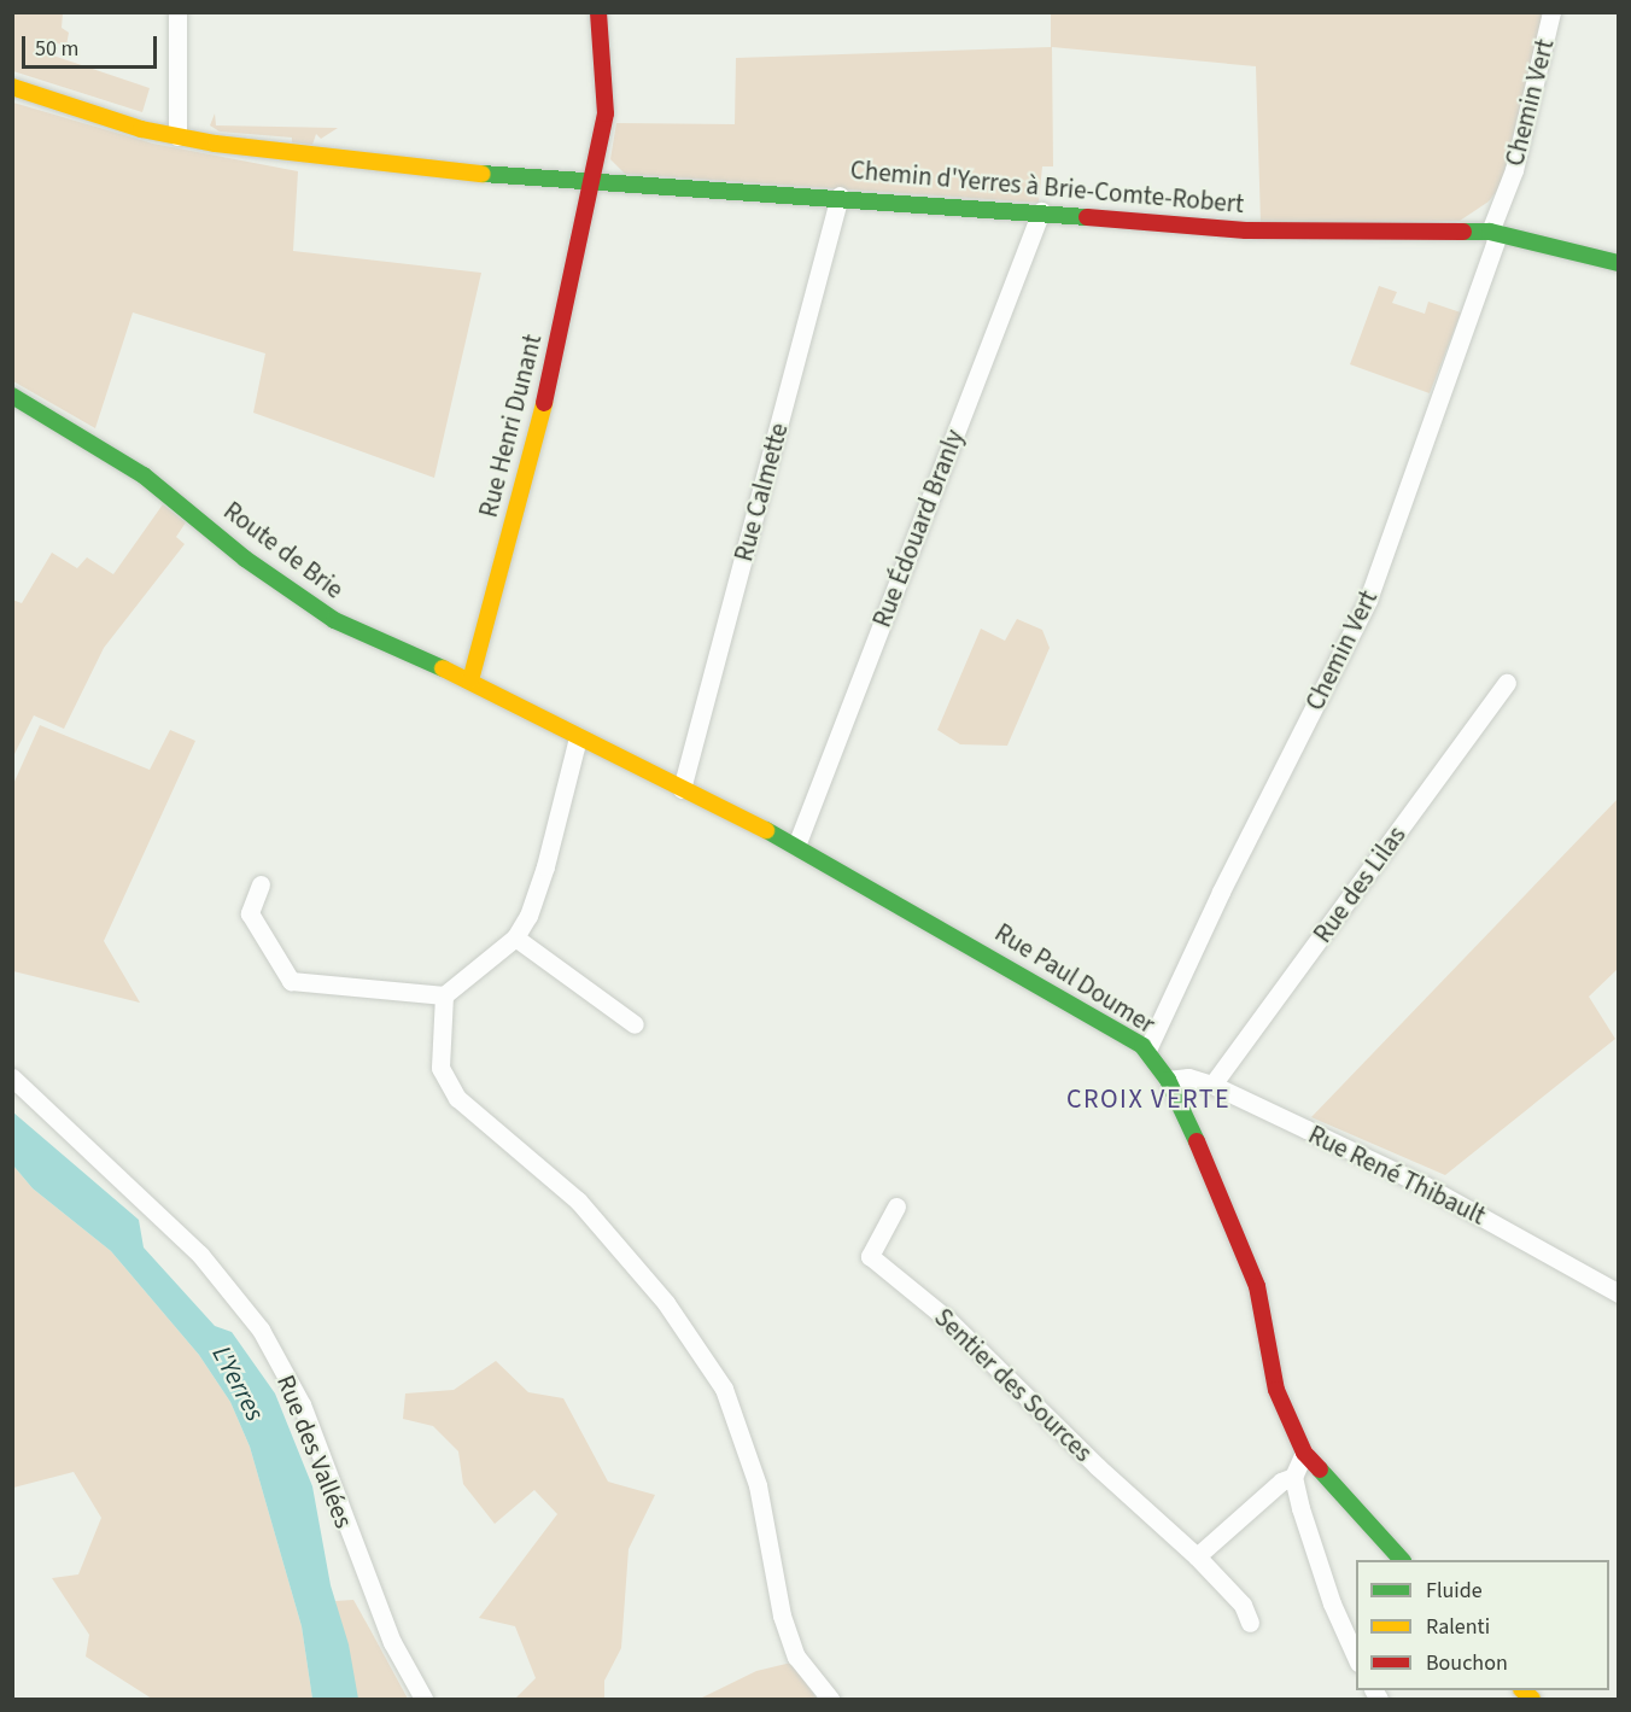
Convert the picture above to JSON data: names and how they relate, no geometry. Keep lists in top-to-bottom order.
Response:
{
  "streets": {
    "street": [
      "Chemin Vert",
      "Chemin d'Yerres à Brie-Comte-Robert",
      "Rue Henri Dunant",
      "Rue Calmette",
      "Rue Édouard Branly",
      "Route de Brie",
      "Rue des Lilas",
      "Rue Paul Doumer",
      "Rue René Thibault",
      "Sentier des Sources",
      "Rue des Vallées"
    ]
  },
  "crossings": [
    ["Chemin Vert", "Chemin d'Yerres à Brie-Comte-Robert"],
    ["Chemin Vert", "Rue Paul Doumer"],
    ["Chemin d'Yerres à Brie-Comte-Robert", "Rue Henri Dunant"],
    ["Chemin d'Yerres à Brie-Comte-Robert", "Rue Calmette"],
    ["Chemin d'Yerres à Brie-Comte-Robert", "Rue Édouard Branly"],
    ["Rue Henri Dunant", "Route de Brie"],
    ["Rue Calmette", "Rue Paul Doumer"],
    ["Rue Édouard Branly", "Rue Paul Doumer"],
    ["Route de Brie", "Rue Paul Doumer"],
    ["Rue des Lilas", "Rue René Thibault"],
    ["Rue Paul Doumer", "Rue René Thibault"]
  ],
  "districts": ["CROIX VERTE"],
  "water": ["L'Yerres"],
  "legend": ["Fluide", "Ralenti", "Bouchon"],
  "scale_bar": "50 m"
}
